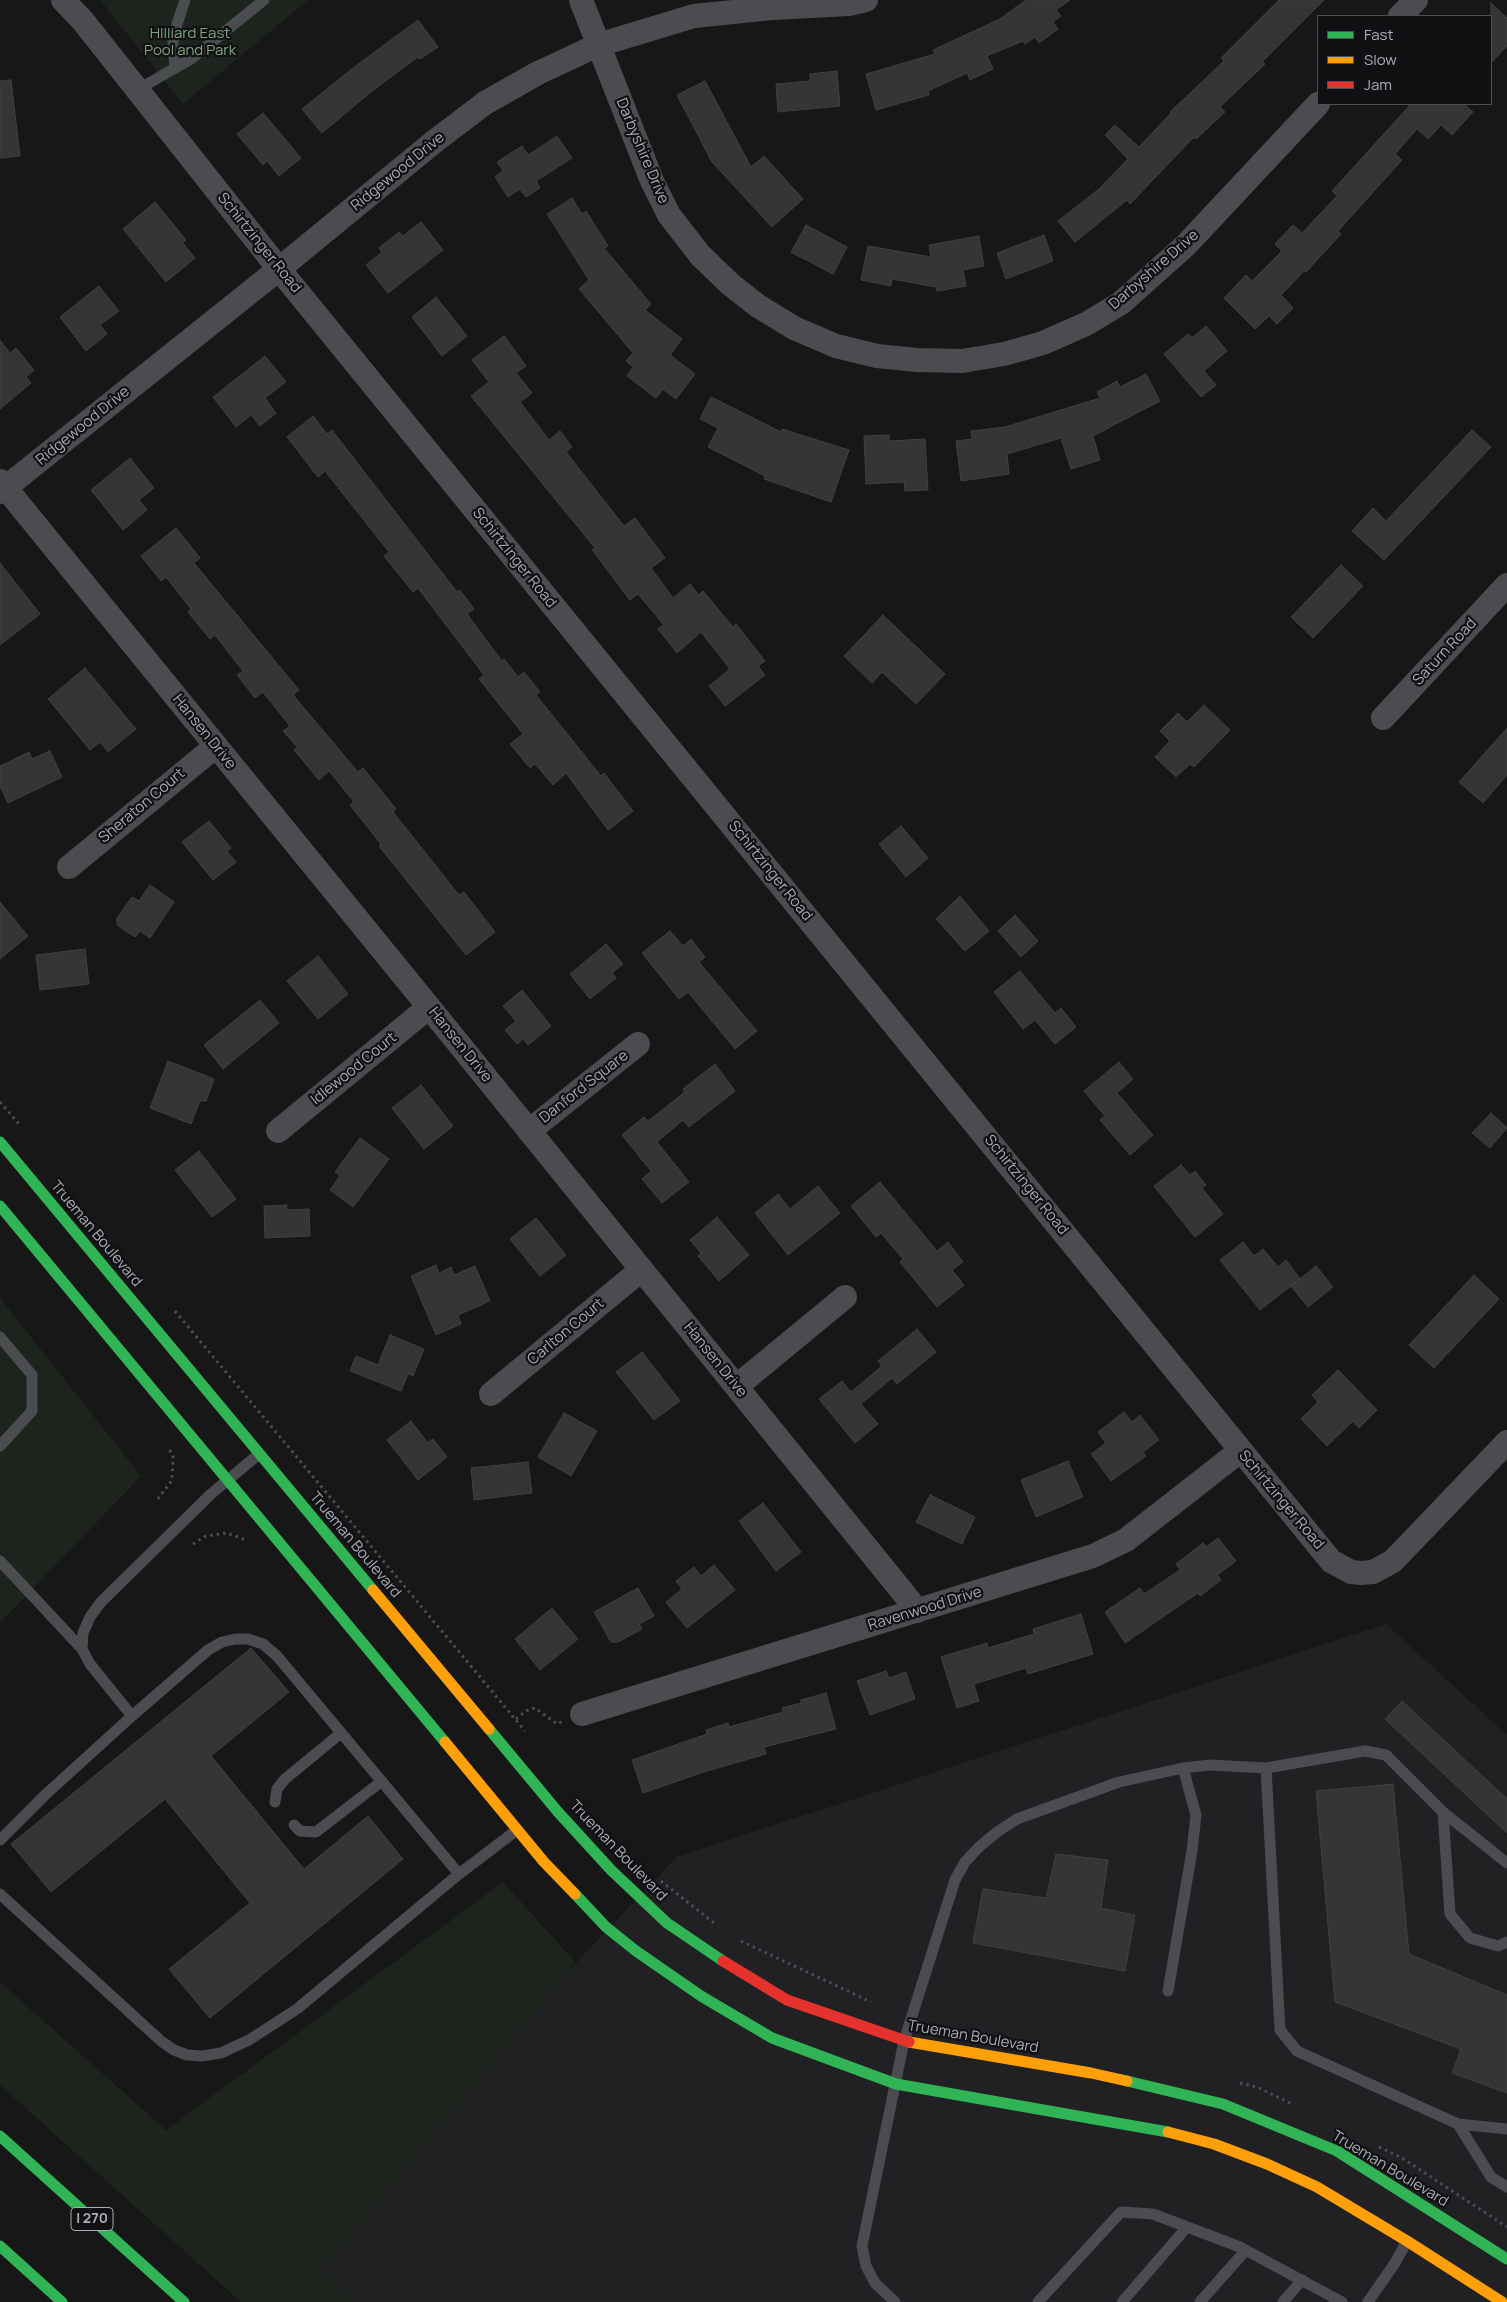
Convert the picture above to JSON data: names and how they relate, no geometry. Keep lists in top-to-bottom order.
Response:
{
  "streets": {
    "main road": ["Trueman Boulevard", "I 270"],
    "street": [
      "Darbyshire Drive",
      "Ridgewood Drive",
      "Schirtzinger Road",
      "Saturn Road",
      "Hansen Drive",
      "Sheraton Court",
      "Idlewood Court",
      "Danford Square",
      "Carlton Court",
      "Ravenwood Drive"
    ]
  },
  "crossings": [
    ["Darbyshire Drive", "Ridgewood Drive"],
    ["Ridgewood Drive", "Schirtzinger Road"],
    ["Ridgewood Drive", "Hansen Drive"],
    ["Schirtzinger Road", "Ravenwood Drive"],
    ["Hansen Drive", "Sheraton Court"],
    ["Hansen Drive", "Idlewood Court"],
    ["Hansen Drive", "Danford Square"],
    ["Hansen Drive", "Carlton Court"],
    ["Hansen Drive", "Ravenwood Drive"]
  ],
  "parks": ["HIlliard East Pool and Park"],
  "legend": ["Fast", "Slow", "Jam"]
}
